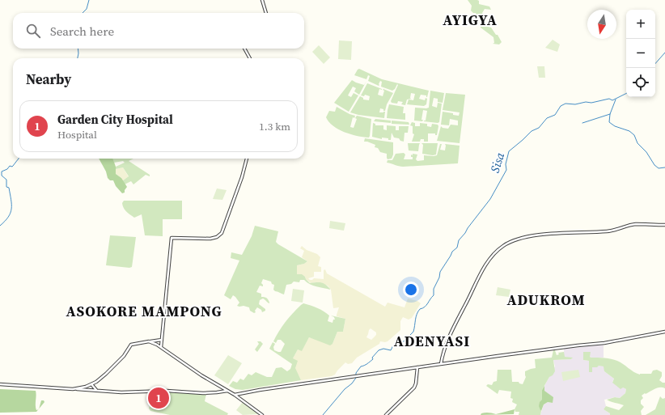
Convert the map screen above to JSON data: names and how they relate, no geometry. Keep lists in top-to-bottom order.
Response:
{
  "districts": [
    "AYIGYA",
    "ADUKROM",
    "ASOKORE MAMPONG",
    "ADENYASI"
  ],
  "water": ["Sisa"],
  "north": "bottom",
  "page": {
    "map_buttons": ["+", "−"],
    "search": "Search here",
    "heading": "Nearby",
    "list": [
      {
        "mark": "1",
        "name": "Garden City Hospital",
        "note": "Hospital",
        "value": "1.3 km"
      }
    ],
    "pins": "1"
  }
}
